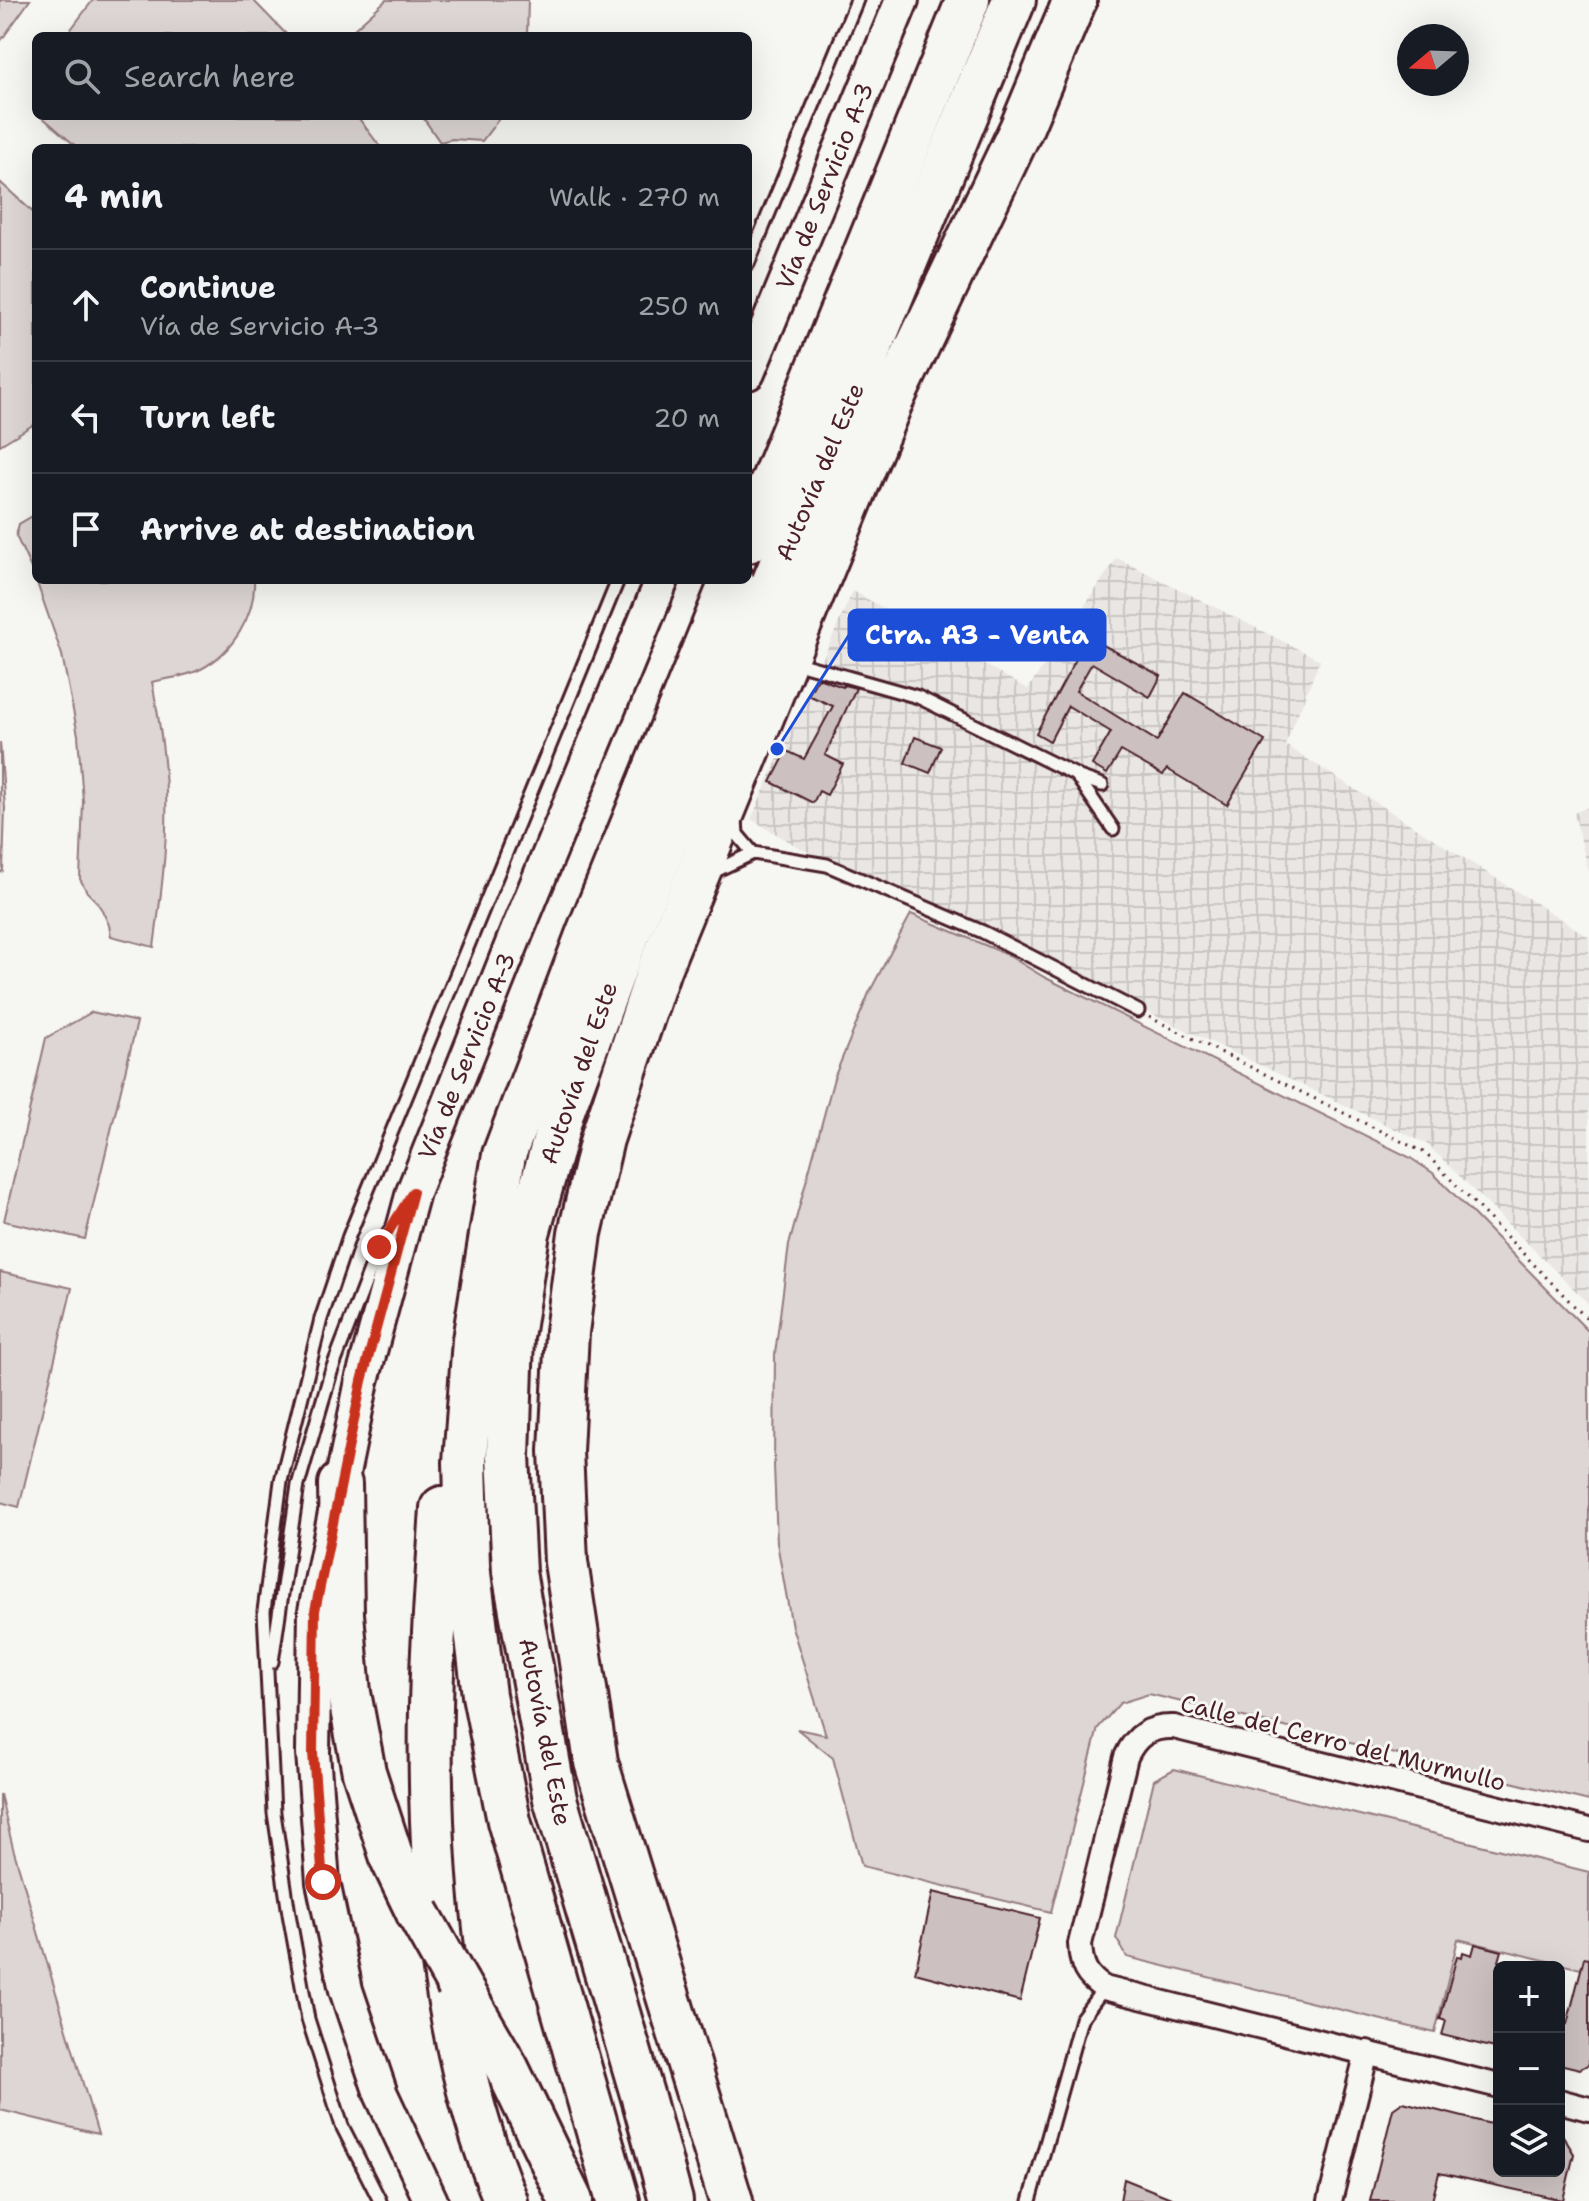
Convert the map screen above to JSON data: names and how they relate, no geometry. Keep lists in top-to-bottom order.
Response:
{
  "streets": {
    "highway": ["Autovía del Este"],
    "main road": ["Vía de Servicio A-3"],
    "street": ["Calle del Cerro del Murmullo"]
  },
  "places": ["Ctra. A3 - Venta"],
  "north": "left",
  "page": {
    "search": "Search here",
    "heading": ["4 min", "Walk · 270 m"],
    "list": [
      ["Continue", "Vía de Servicio A-3", "250 m"],
      ["Turn left", "20 m"],
      "Arrive at destination"
    ],
    "map_buttons": ["+", "−"]
  }
}
